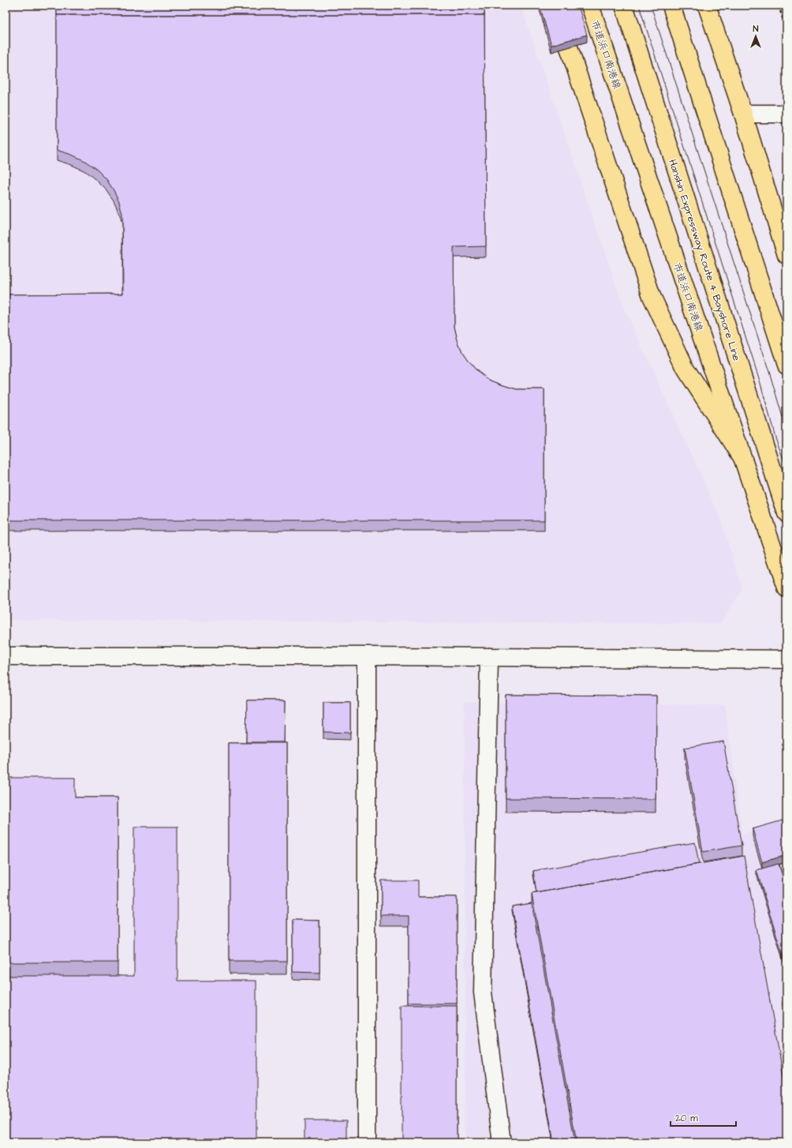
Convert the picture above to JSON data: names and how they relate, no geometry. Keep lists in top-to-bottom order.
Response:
{
  "streets": {
    "main road": ["市道浜口南港線", "Hanshin Expressway Route 4 Bayshore Line"]
  },
  "scale_bar": "20 m",
  "north": "top"
}
